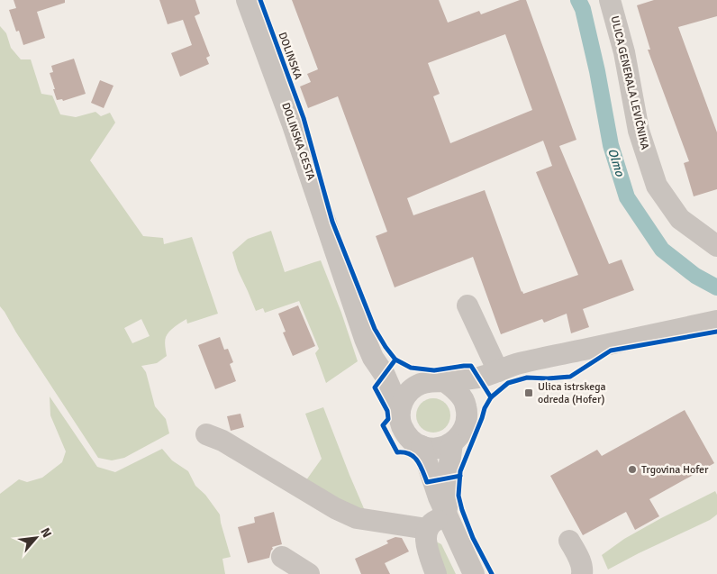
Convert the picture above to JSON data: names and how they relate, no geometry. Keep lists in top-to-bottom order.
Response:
{
  "streets": {
    "street": ["ULICA GENERALA LEVIČNIKA", "DOLINSKA CESTA"],
    "cycle path": ["DOLINSKA"]
  },
  "water": ["Olmo"],
  "places": {
    "transit": ["Ulica istrskega odreda (Hofer)"],
    "other": ["Trgovina Hofer"]
  },
  "north": "top right"
}
